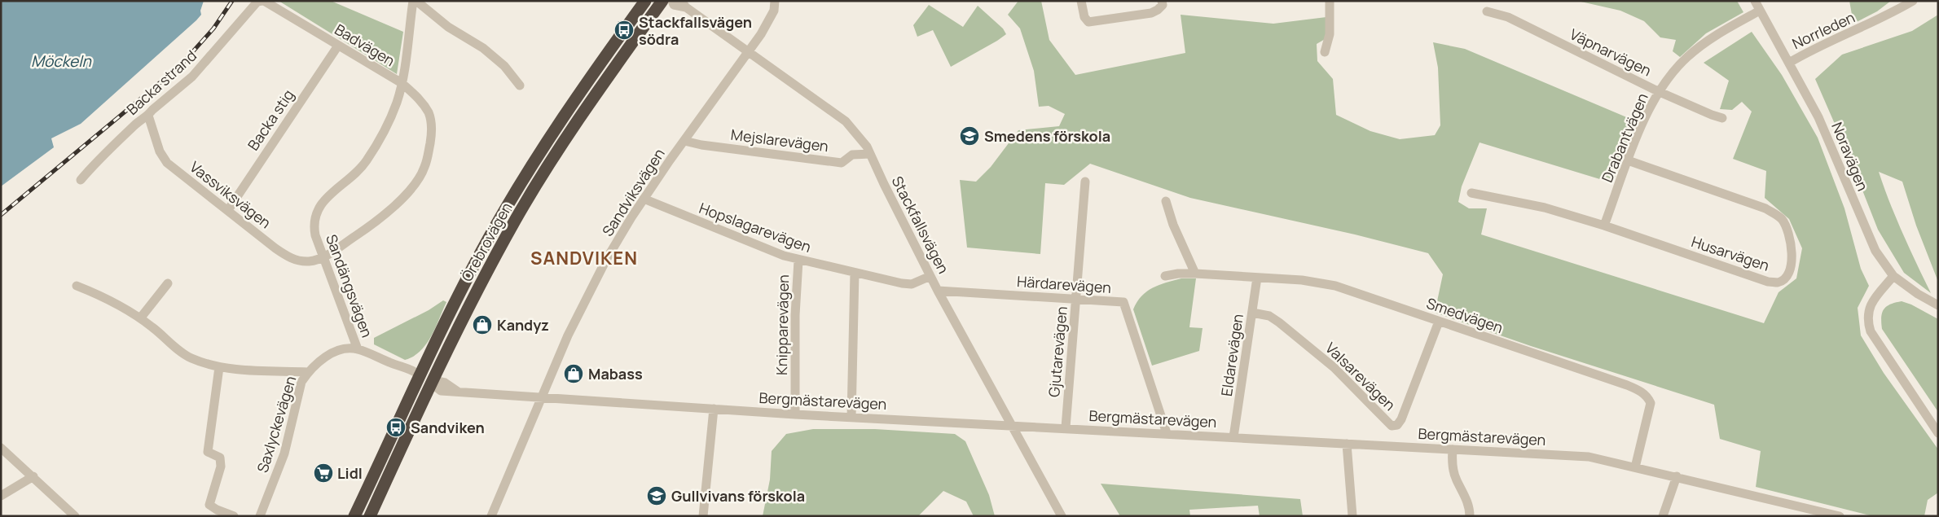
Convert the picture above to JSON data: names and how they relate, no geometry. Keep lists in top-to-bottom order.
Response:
{
  "streets": {
    "highway": ["Örebrovägen"],
    "street": [
      "Norrleden",
      "Badvägen",
      "Väpnarvägen",
      "Backa strand",
      "Backa stig",
      "Drabantvägen",
      "Mejslarevägen",
      "Noravägen",
      "Sandviksvägen",
      "Vassviksvägen",
      "Stackfallsvägen",
      "Hopslagarevägen",
      "Husarvägen",
      "Härdarevägen",
      "Sandängsvägen",
      "Smedvägen",
      "Knipparevägen",
      "Gjutarevägen",
      "Eldarevägen",
      "Valsarevägen",
      "Bergmästarevägen",
      "Saxlyckevägen"
    ]
  },
  "crossings": [
    ["Norrleden", "Noravägen"],
    ["Badvägen", "Backa strand"],
    ["Badvägen", "Backa stig"],
    ["Badvägen", "Vassviksvägen"],
    ["Badvägen", "Sandängsvägen"],
    ["Väpnarvägen", "Drabantvägen"],
    ["Backa strand", "Vassviksvägen"],
    ["Backa stig", "Vassviksvägen"],
    ["Drabantvägen", "Noravägen"],
    ["Drabantvägen", "Husarvägen"],
    ["Mejslarevägen", "Sandviksvägen"],
    ["Mejslarevägen", "Stackfallsvägen"],
    ["Sandviksvägen", "Stackfallsvägen"],
    ["Sandviksvägen", "Hopslagarevägen"],
    ["Sandviksvägen", "Bergmästarevägen"],
    ["Vassviksvägen", "Sandängsvägen"],
    ["Stackfallsvägen", "Hopslagarevägen"],
    ["Stackfallsvägen", "Härdarevägen"],
    ["Stackfallsvägen", "Bergmästarevägen"],
    ["Hopslagarevägen", "Knipparevägen"],
    ["Örebrovägen", "Sandängsvägen"],
    ["Örebrovägen", "Bergmästarevägen"],
    ["Härdarevägen", "Gjutarevägen"],
    ["Härdarevägen", "Bergmästarevägen"],
    ["Sandängsvägen", "Saxlyckevägen"],
    ["Smedvägen", "Eldarevägen"],
    ["Smedvägen", "Valsarevägen"],
    ["Smedvägen", "Bergmästarevägen"],
    ["Knipparevägen", "Bergmästarevägen"],
    ["Gjutarevägen", "Bergmästarevägen"],
    ["Eldarevägen", "Valsarevägen"],
    ["Eldarevägen", "Bergmästarevägen"]
  ],
  "districts": ["SANDVIKEN"],
  "water": ["Möckeln"],
  "places": {
    "bus stop": ["Stackfallsvägen södra", "Sandviken"],
    "school or university": ["Smedens förskola", "Gullvivans förskola"],
    "shop": ["Kandyz", "Mabass"],
    "supermarket": ["Lidl"]
  }
}
